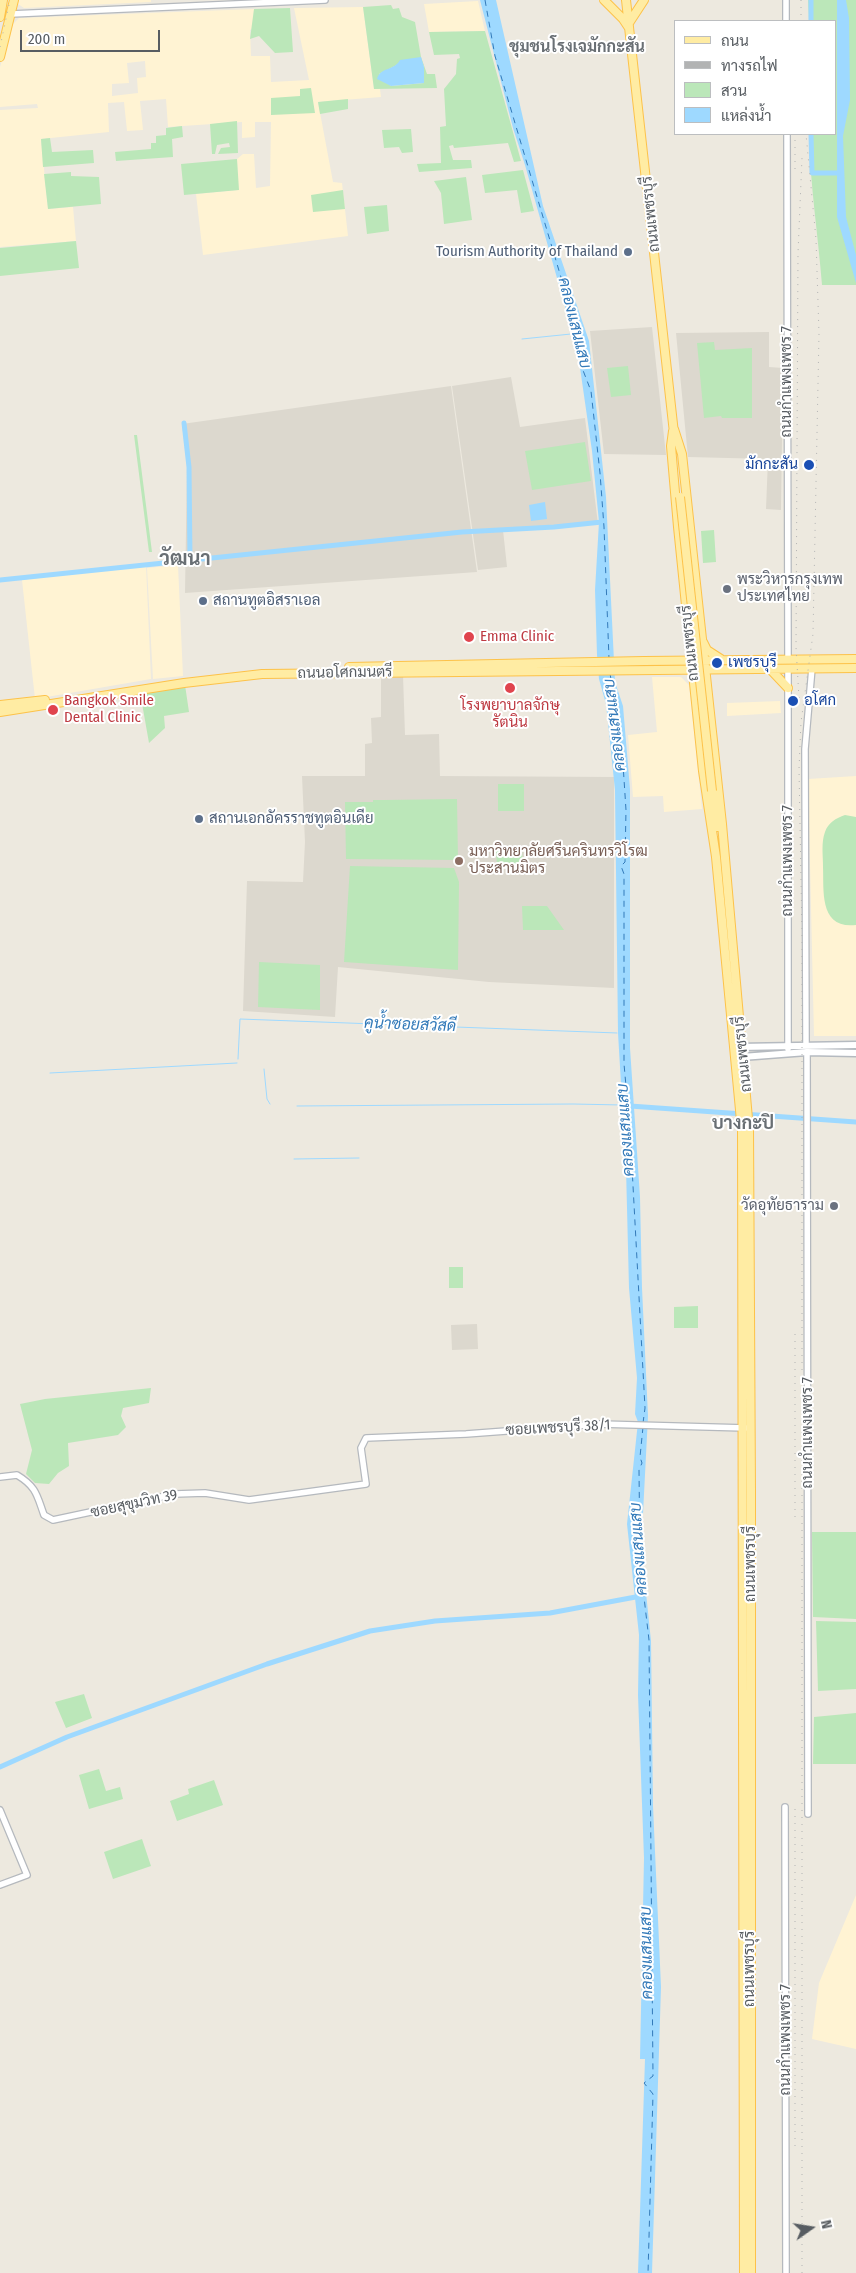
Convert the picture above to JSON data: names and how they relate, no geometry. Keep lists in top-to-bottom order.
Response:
{
  "streets": {
    "main road": ["ถนนเพชรบุรี", "ถนนอโศกมนตรี"],
    "street": ["ถนนกำแพงเพชร 7", "ซอยเพชรบุรี 38/1", "ซอยสุขุมวิท 39"]
  },
  "crossings": [
    ["ถนนเพชรบุรี", "ถนนอโศกมนตรี"],
    ["ถนนเพชรบุรี", "ซอยเพชรบุรี 38/1"],
    ["ซอยเพชรบุรี 38/1", "ซอยสุขุมวิท 39"]
  ],
  "districts": ["ชุมชนโรงเจมักกะสัน", "วัฒนา", "บางกะปิ"],
  "water": ["คลองแสนแสบ", "คูน้ำซอยสวัสดี"],
  "places": [
    "Tourism Authority of Thailand",
    "มักกะสัน",
    "พระวิหารกรุงเทพ ประเทศไทย",
    "สถานทูตอิสราเอล",
    "Emma Clinic",
    "เพชรบุรี",
    "โรงพยาบาลจักษุ รัตนิน",
    "อโศก",
    "Bangkok Smile Dental Clinic",
    "สถานเอกอัครราชทูตอินเดีย",
    "มหาวิทยาลัยศรีนครินทรวิโรฒ ประสานมิตร",
    "วัดอุทัยธาราม"
  ],
  "legend": [
    "ถนน",
    "ทางรถไฟ",
    "สวน",
    "แหล่งน้ำ"
  ],
  "scale_bar": "200 m",
  "north": "right"
}
